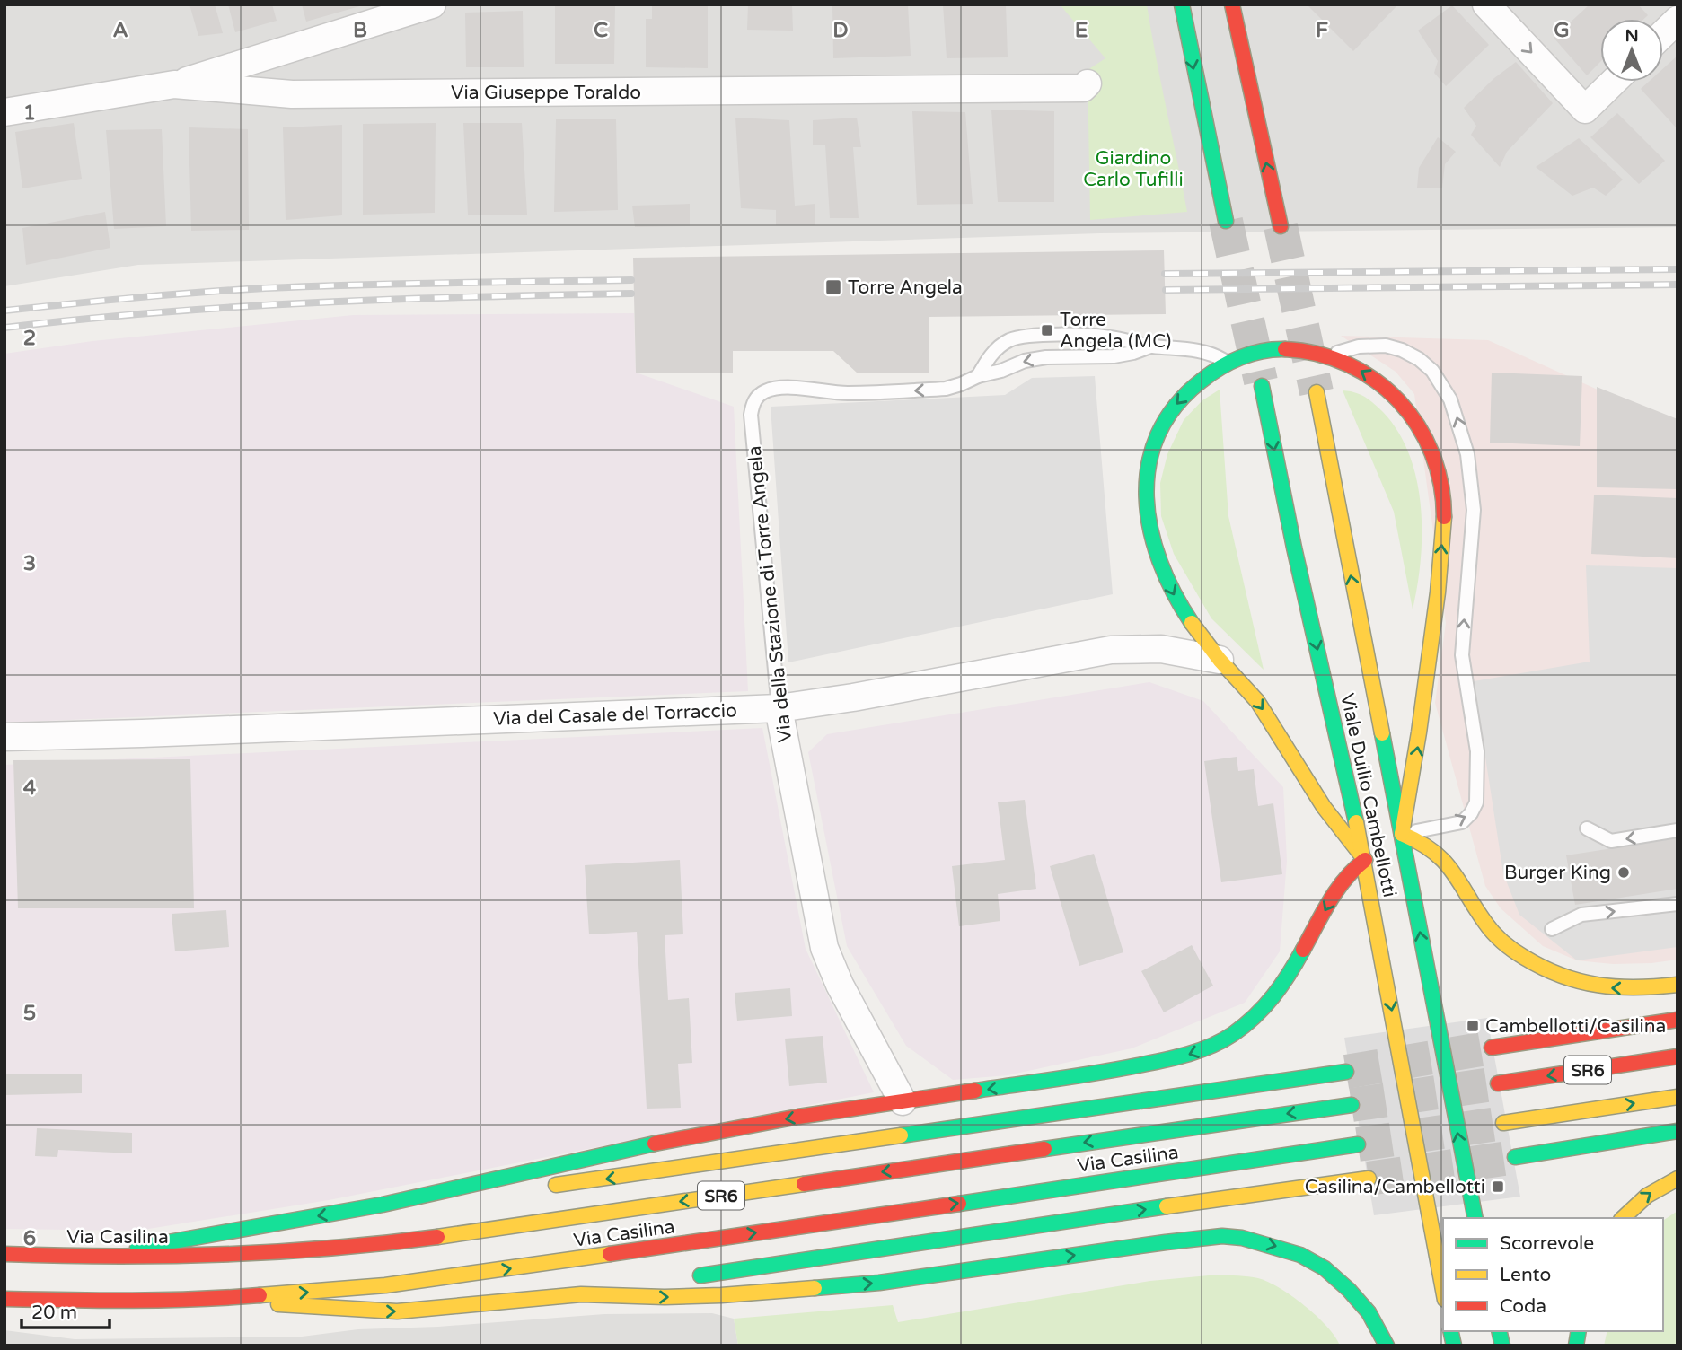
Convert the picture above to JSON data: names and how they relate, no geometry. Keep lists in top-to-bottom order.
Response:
{
  "streets": {
    "main road": ["Viale Duilio Cambellotti", "SR6", "Via Casilina"],
    "street": ["Via Giuseppe Toraldo", "Via della Stazione di Torre Angela", "Via del Casale del Torraccio"]
  },
  "crossings": [
    ["Via della Stazione di Torre Angela", "Via del Casale del Torraccio"]
  ],
  "parks": ["Giardino Carlo Tufilli"],
  "places": {
    "transit": [
      "Torre Angela",
      "Torre Angela (MC)",
      "Cambellotti/Casilina",
      "Casilina/Cambellotti"
    ],
    "other": ["Burger King"]
  },
  "legend": ["Scorrevole", "Lento", "Coda"],
  "scale_bar": "20 m",
  "north": "top",
  "grid": {
    "columns": [
      "A",
      "B",
      "C",
      "D",
      "E",
      "F",
      "G"
    ],
    "rows": [
      "1",
      "2",
      "3",
      "4",
      "5",
      "6"
    ]
  }
}
